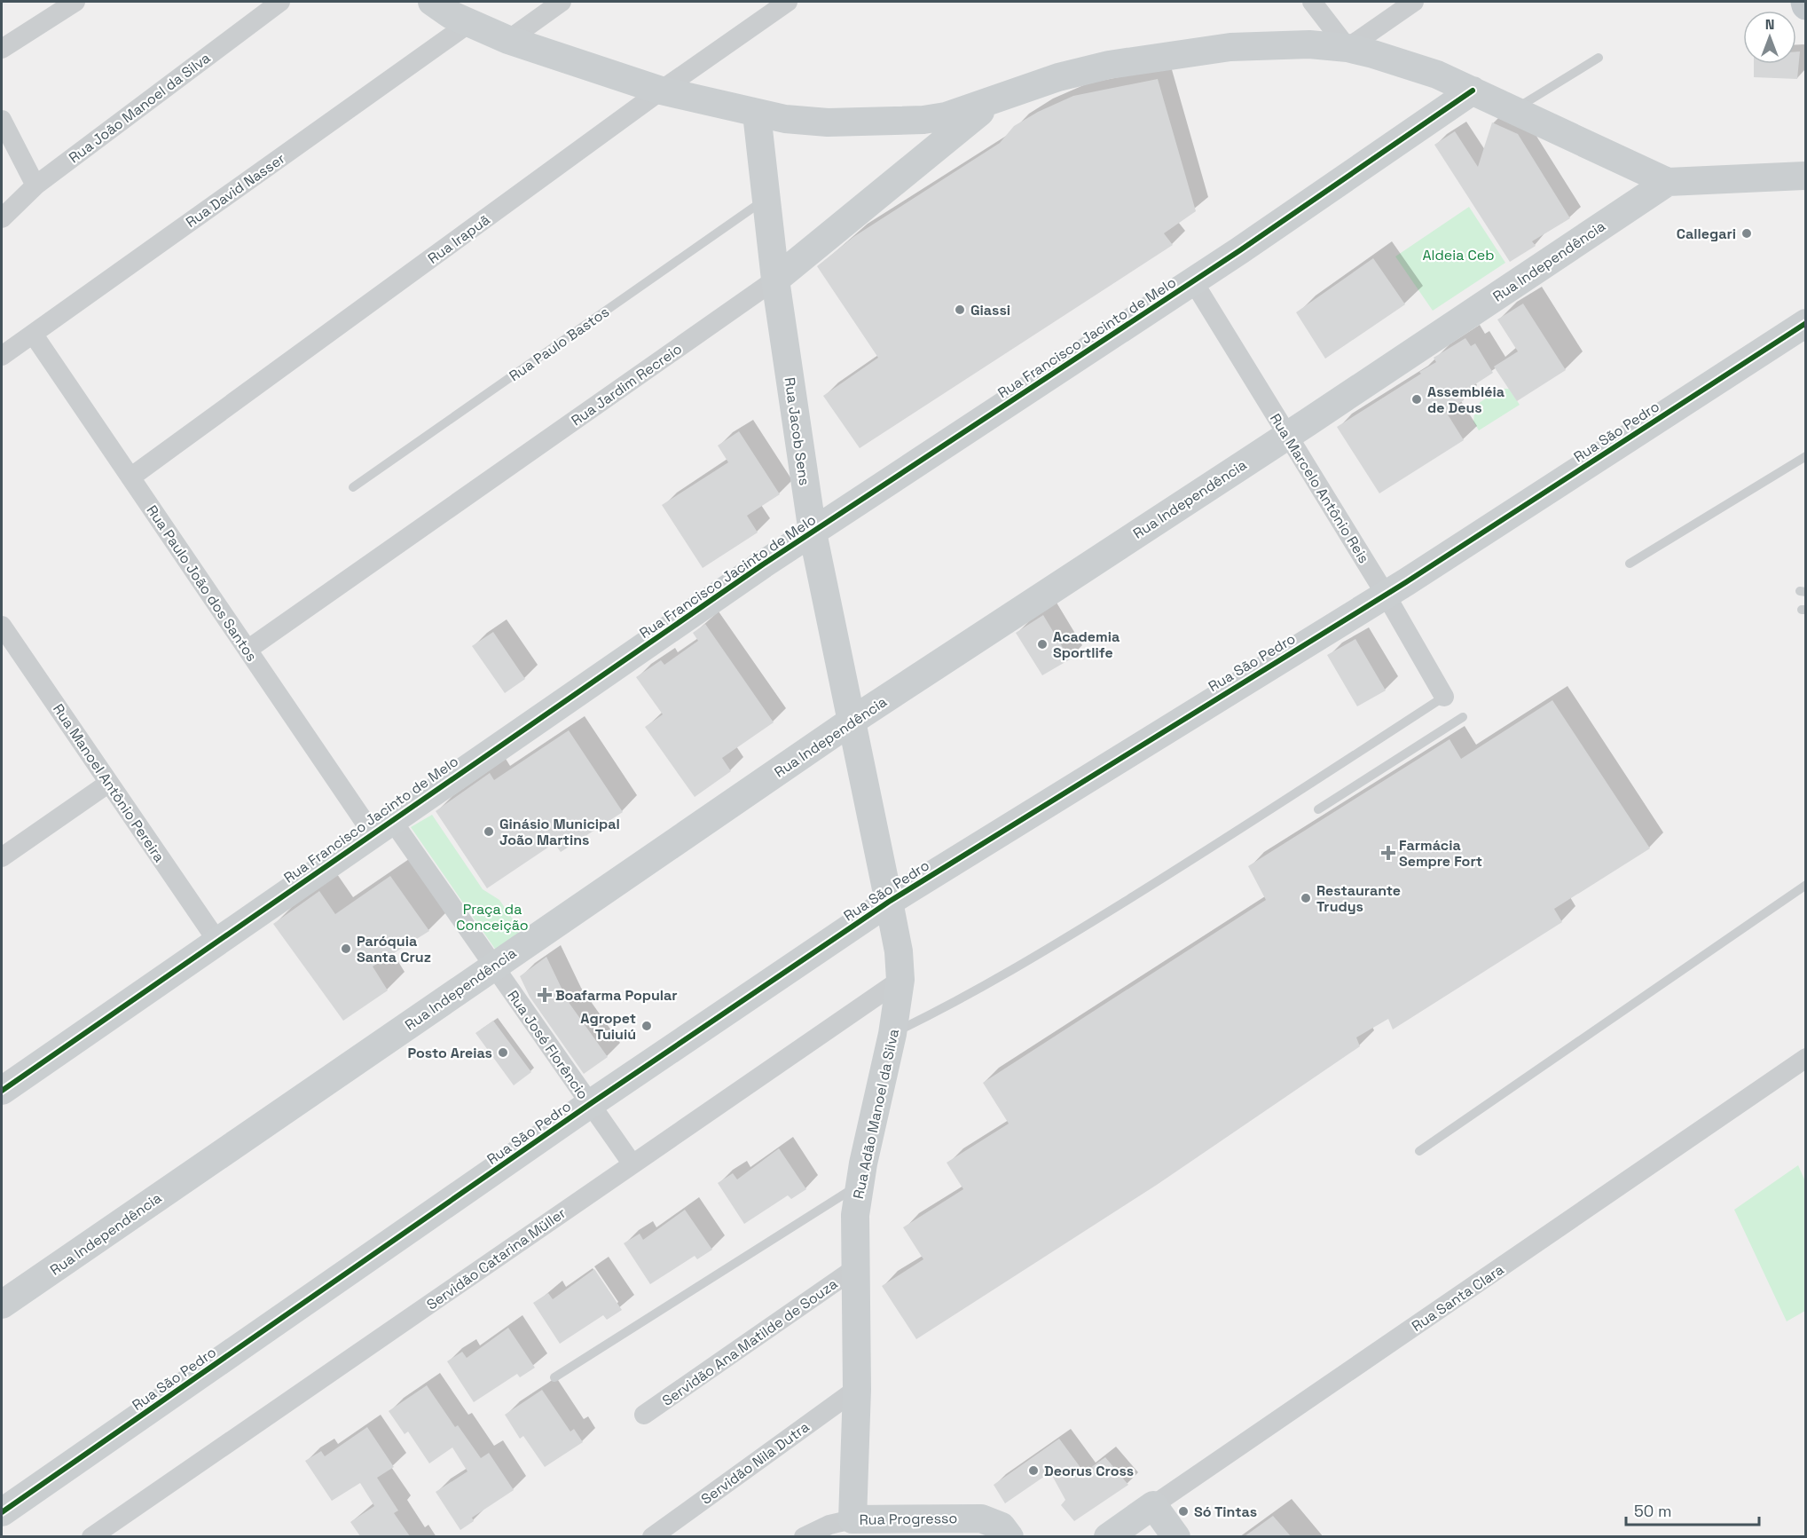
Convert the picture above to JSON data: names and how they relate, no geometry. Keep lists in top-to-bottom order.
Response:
{
  "streets": {
    "street": [
      "Rua João Manoel da Silva",
      "Rua David Nasser",
      "Rua Irapuã",
      "Rua Independência",
      "Rua Francisco Jacinto de Melo",
      "Rua Jardim Recreio",
      "Rua Jacob Sens",
      "Rua São Pedro",
      "Rua Marcelo Antônio Reis",
      "Rua Paulo João dos Santos",
      "Rua Manoel Antônio Pereira",
      "Rua José Florêncio",
      "Rua Adão Manoel da Silva",
      "Servidão Catarina Müller",
      "Rua Santa Clara",
      "Servidão Ana Matilde de Souza",
      "Servidão Nila Dutra",
      "Rua Progresso"
    ],
    "lane": ["Rua Paulo Bastos"]
  },
  "crossings": [
    ["Rua David Nasser", "Rua Paulo João dos Santos"],
    ["Rua Irapuã", "Rua Paulo João dos Santos"],
    ["Rua Independência", "Rua Jacob Sens"],
    ["Rua Independência", "Rua Marcelo Antônio Reis"],
    ["Rua Independência", "Rua José Florêncio"],
    ["Rua Francisco Jacinto de Melo", "Rua Jacob Sens"],
    ["Rua Francisco Jacinto de Melo", "Rua Marcelo Antônio Reis"],
    ["Rua Francisco Jacinto de Melo", "Rua Paulo João dos Santos"],
    ["Rua Francisco Jacinto de Melo", "Rua Manoel Antônio Pereira"],
    ["Rua Francisco Jacinto de Melo", "Rua José Florêncio"],
    ["Rua Paulo Bastos", "Rua Jacob Sens"],
    ["Rua Jardim Recreio", "Rua Jacob Sens"],
    ["Rua Jardim Recreio", "Rua Paulo João dos Santos"],
    ["Rua Jacob Sens", "Rua São Pedro"],
    ["Rua Jacob Sens", "Rua Adão Manoel da Silva"],
    ["Rua São Pedro", "Rua Marcelo Antônio Reis"],
    ["Rua São Pedro", "Rua José Florêncio"],
    ["Rua São Pedro", "Rua Adão Manoel da Silva"],
    ["Rua Paulo João dos Santos", "Rua José Florêncio"],
    ["Rua José Florêncio", "Servidão Catarina Müller"],
    ["Rua Adão Manoel da Silva", "Servidão Catarina Müller"],
    ["Rua Adão Manoel da Silva", "Servidão Ana Matilde de Souza"],
    ["Rua Adão Manoel da Silva", "Servidão Nila Dutra"],
    ["Rua Adão Manoel da Silva", "Rua Progresso"]
  ],
  "parks": ["Aldeia Ceb", "Praça da Conceição"],
  "places": {
    "other": [
      "Callegari",
      "Giassi",
      "Assembléia de Deus",
      "Academia Sportlife",
      "Ginásio Municipal João Martins",
      "Restaurante Trudys",
      "Paróquia Santa Cruz",
      "Agropet Tuiuiú",
      "Posto Areias",
      "Deorus Cross",
      "Só Tintas"
    ],
    "health": ["Farmácia Sempre Fort", "Boafarma Popular"]
  },
  "scale_bar": "50 m",
  "north": "top"
}
